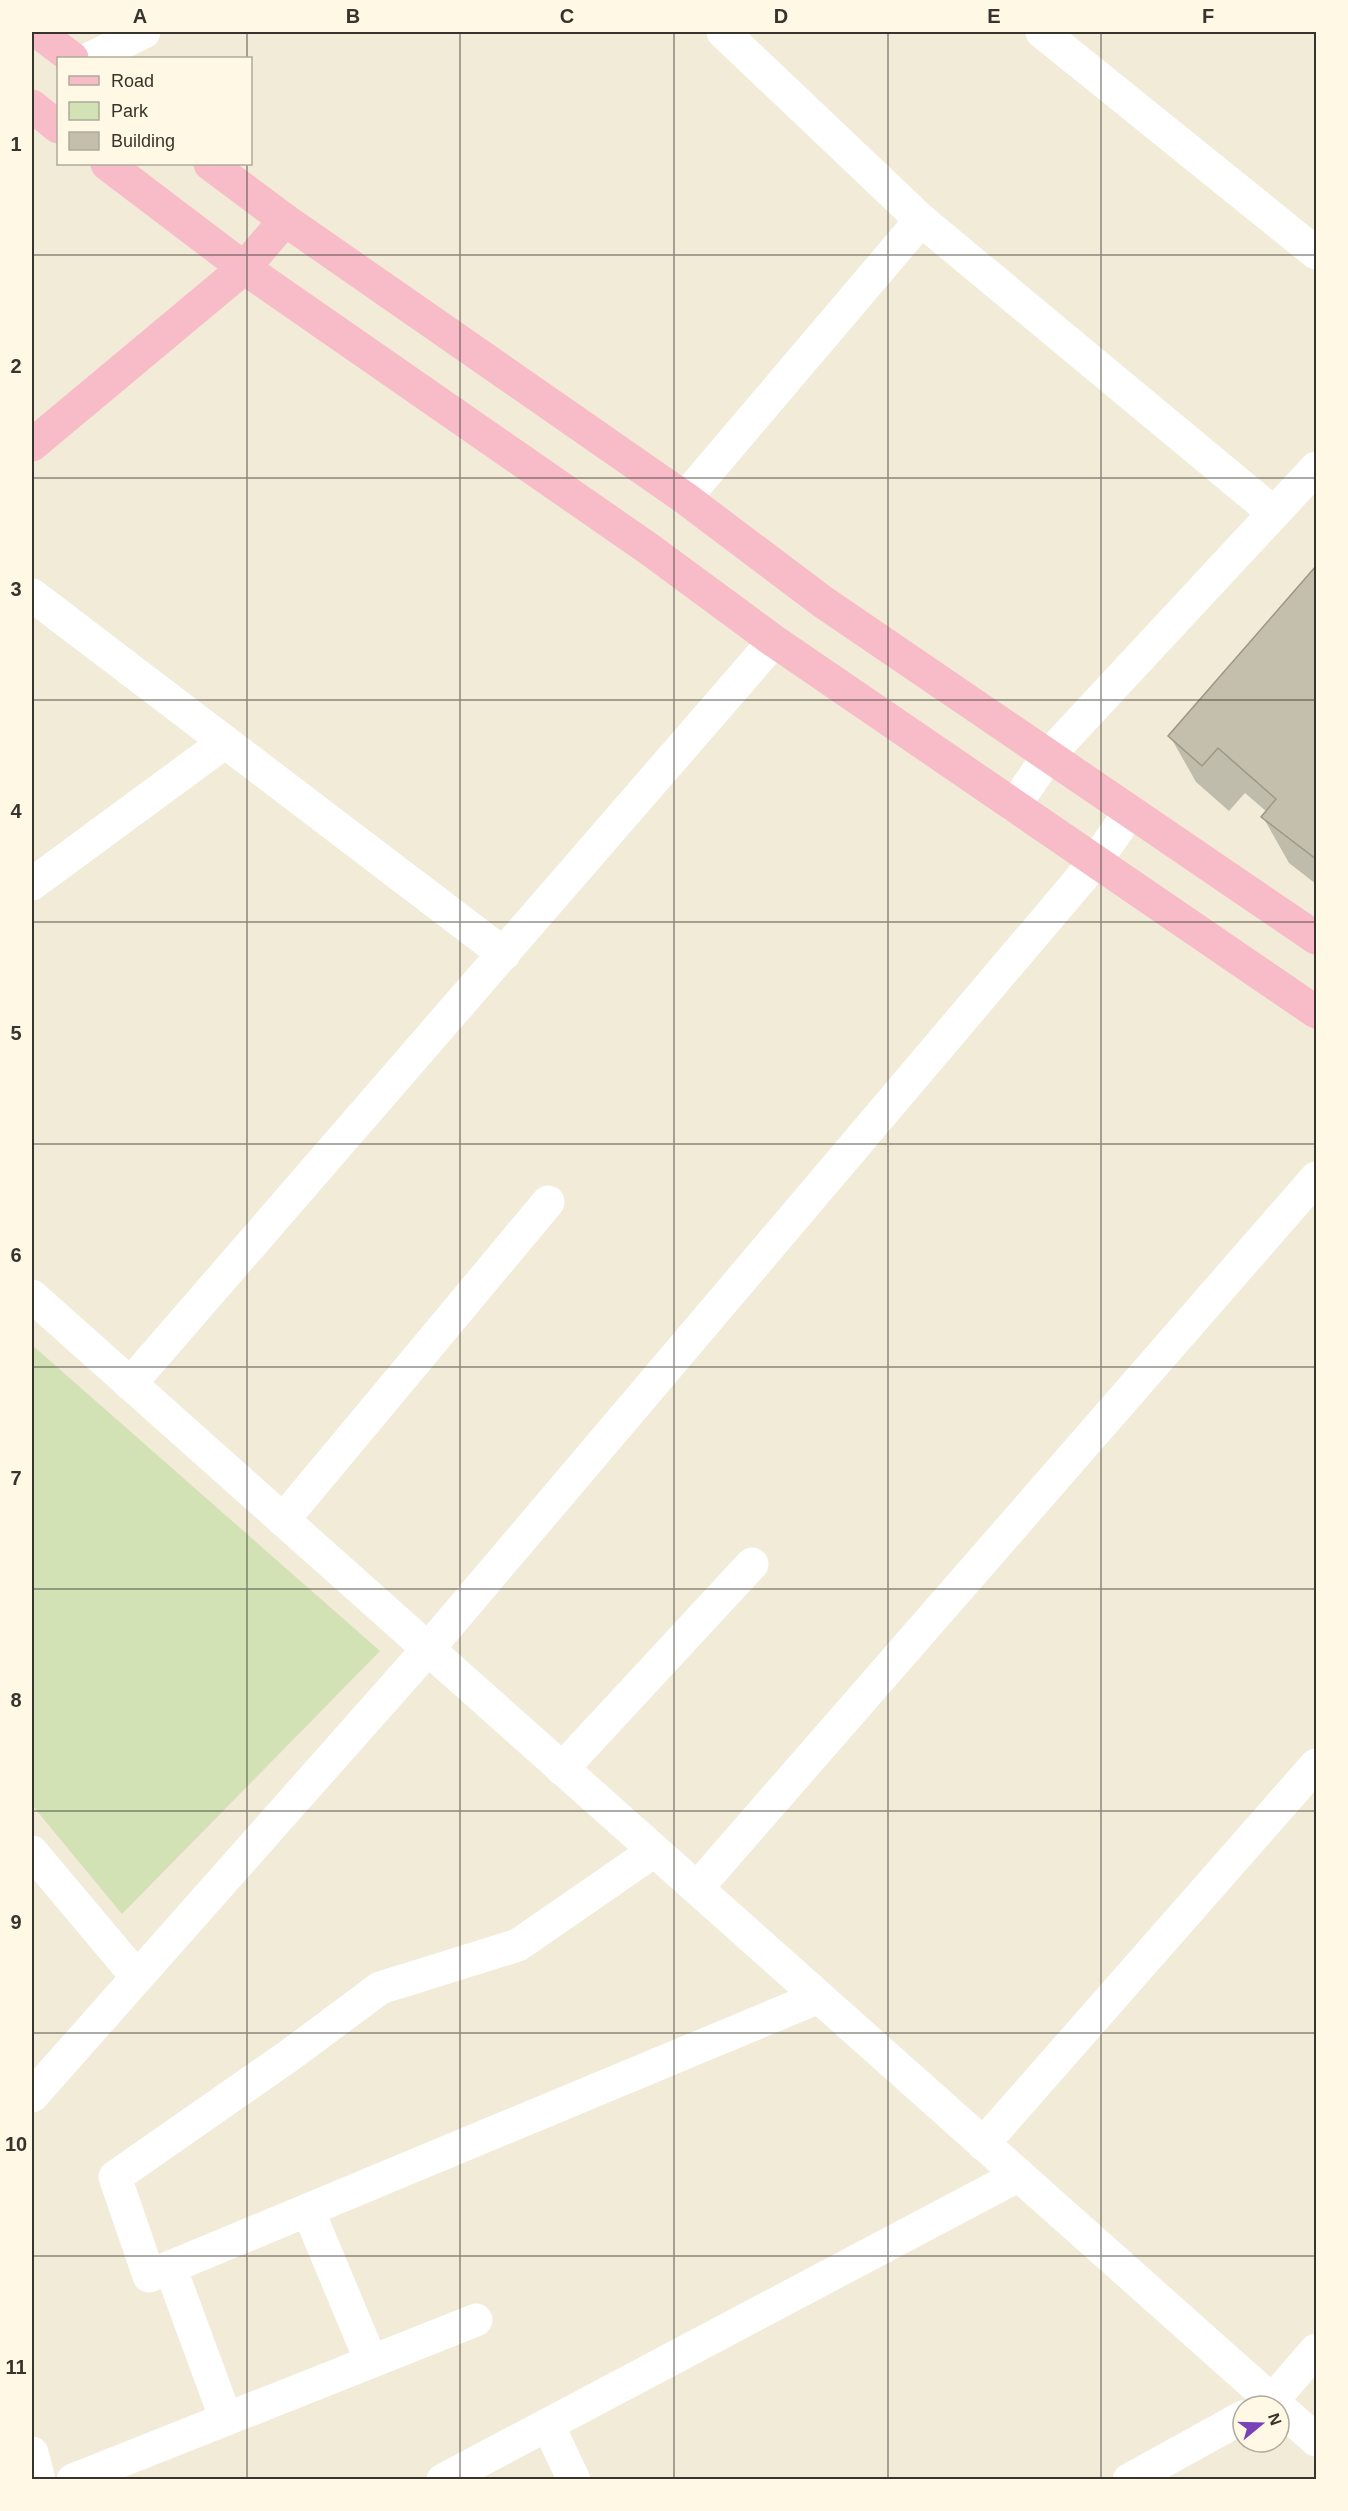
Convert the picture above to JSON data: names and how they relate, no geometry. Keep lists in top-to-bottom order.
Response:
{
  "legend": ["Road", "Park", "Building"],
  "north": "right",
  "grid": {
    "columns": [
      "A",
      "B",
      "C",
      "D",
      "E",
      "F"
    ],
    "rows": [
      "1",
      "2",
      "3",
      "4",
      "5",
      "6",
      "7",
      "8",
      "9",
      "10",
      "11"
    ]
  }
}
